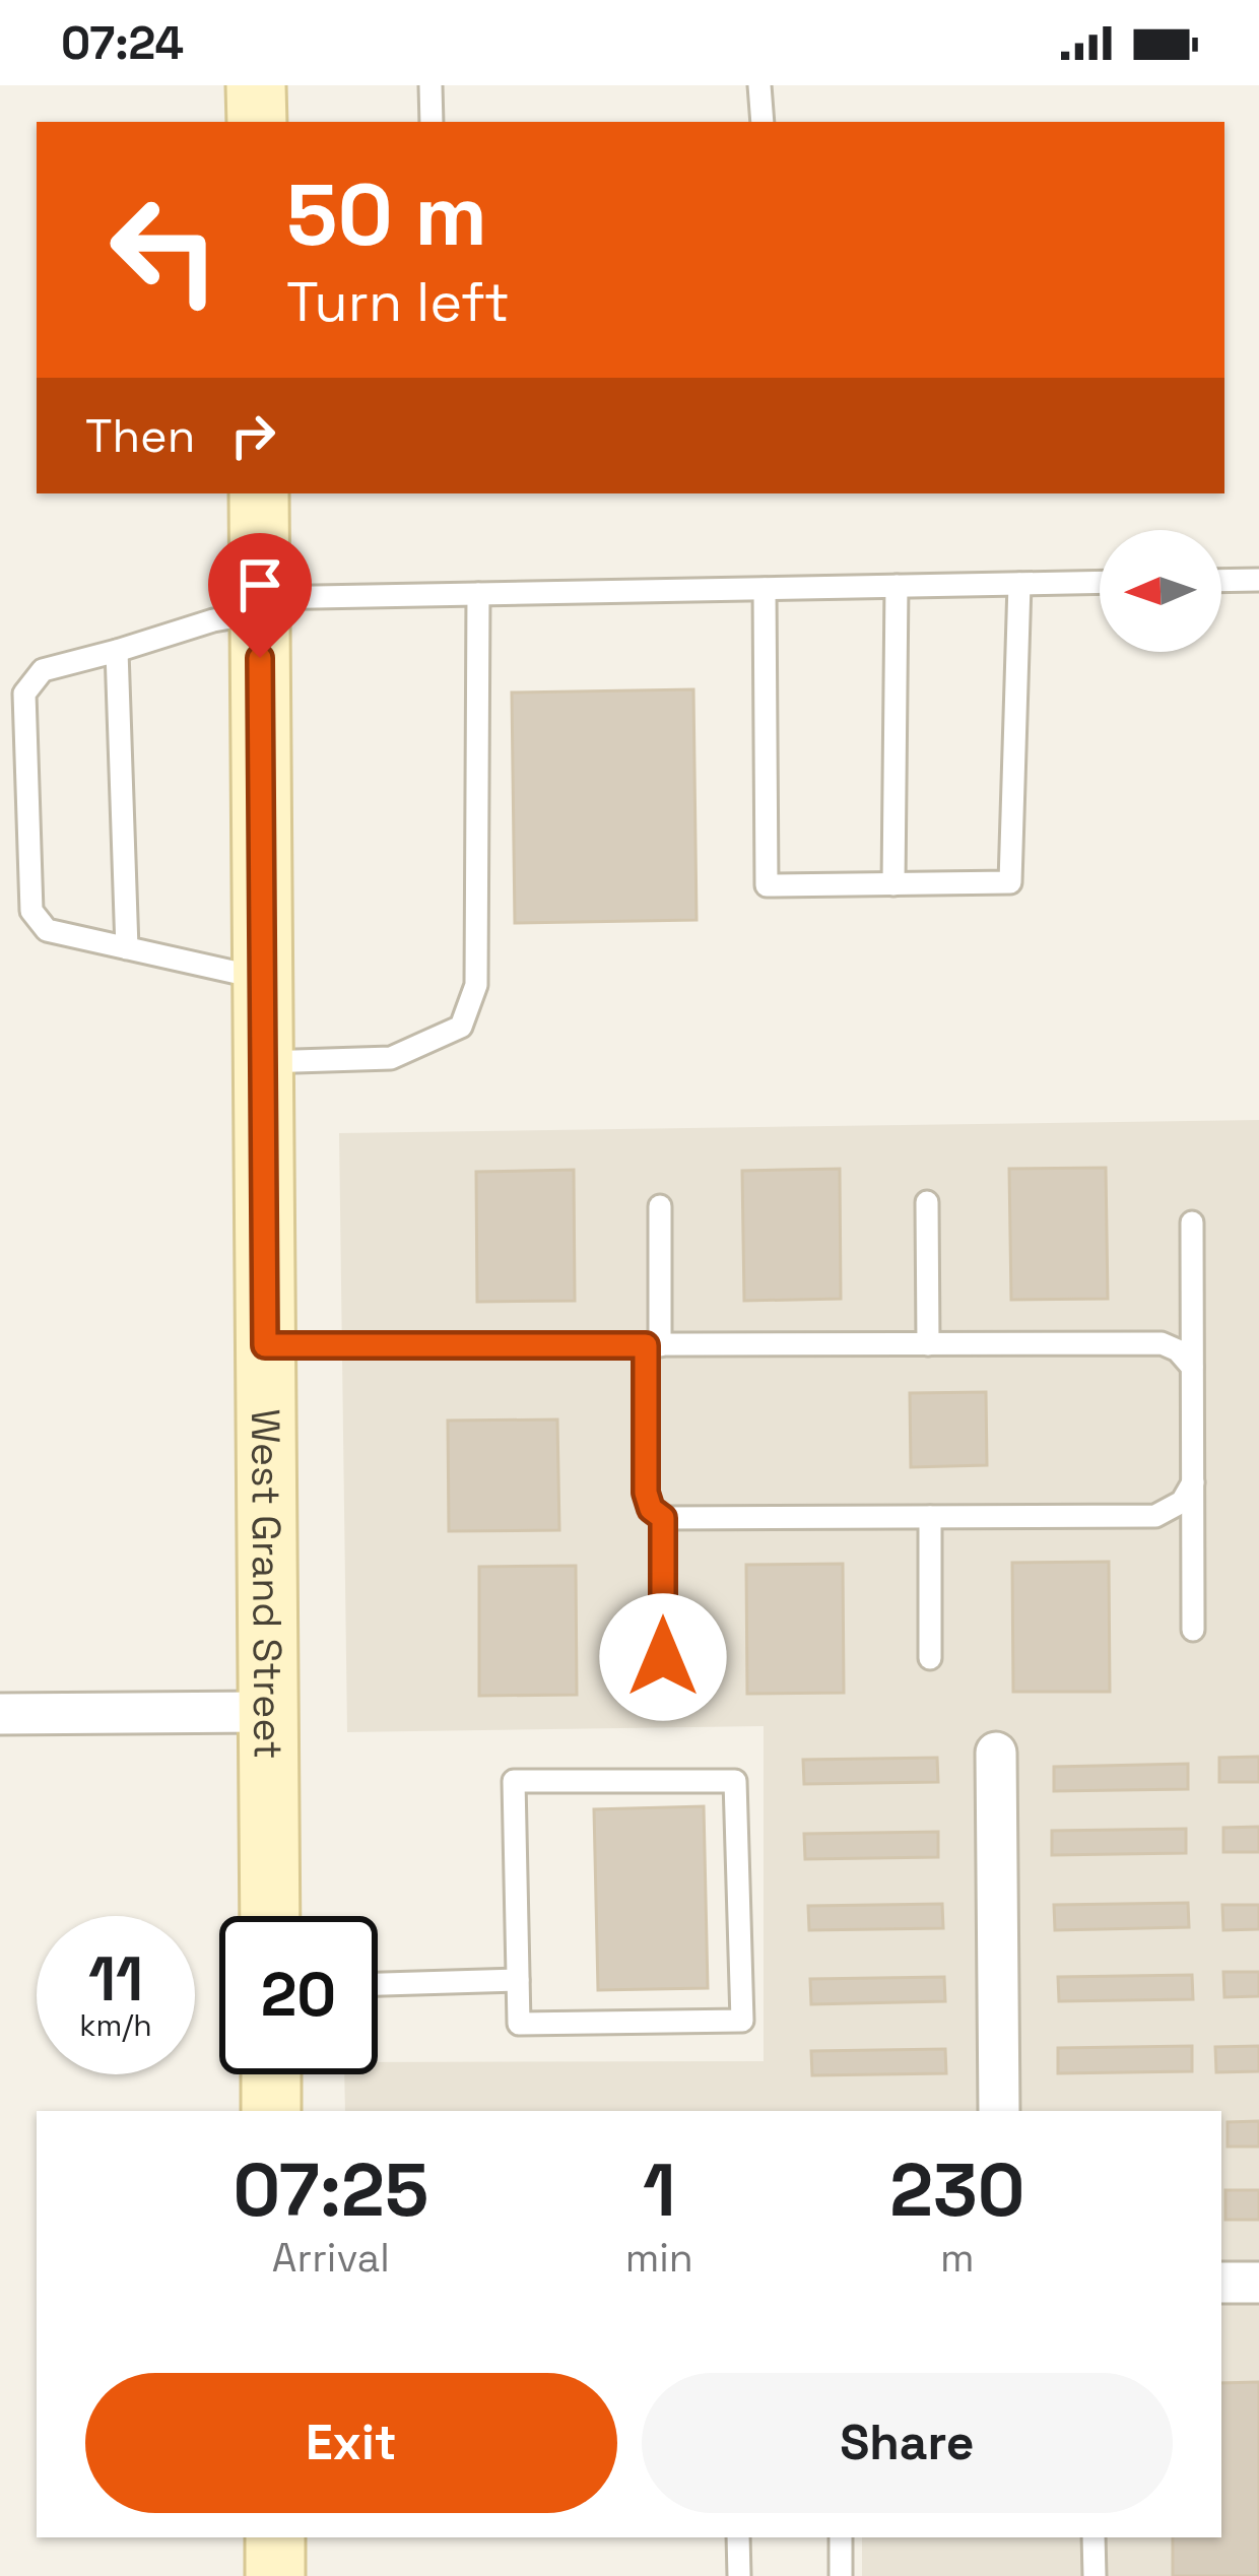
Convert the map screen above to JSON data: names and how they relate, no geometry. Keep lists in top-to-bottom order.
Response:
{
  "streets": {
    "main road": ["West Grand Street"]
  },
  "north": "left",
  "page": {
    "status": "07:24",
    "turn": ["50 m", "Turn left"],
    "then": "Then",
    "speed": "11 km/h",
    "limit": "20",
    "eta": [
      "07:25",
      "Arrival",
      "1",
      "min",
      "230",
      "m"
    ],
    "buttons": ["Exit", "Share"]
  }
}
